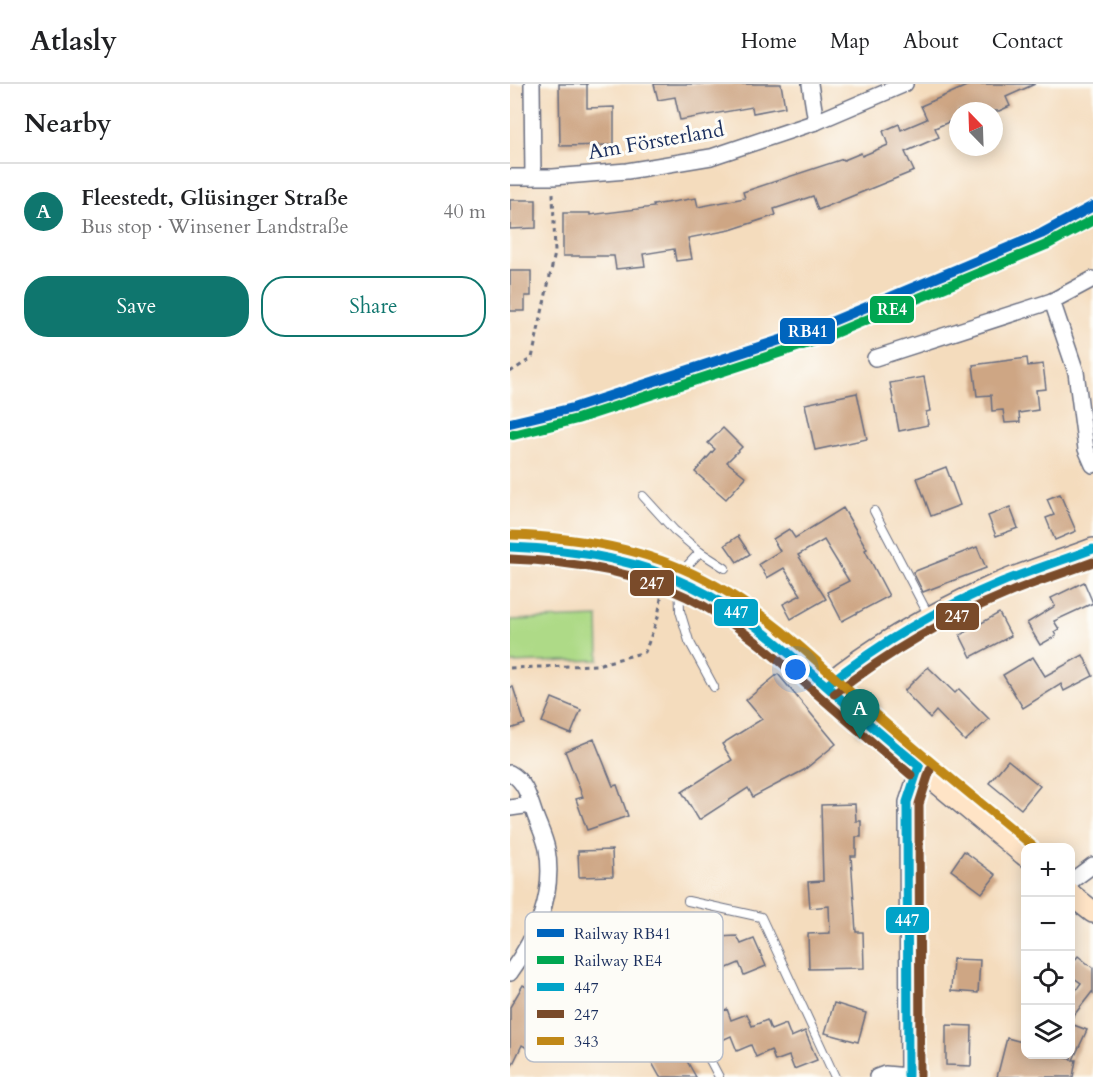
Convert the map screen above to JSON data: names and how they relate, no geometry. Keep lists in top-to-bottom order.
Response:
{
  "streets": {
    "street": ["Am Försterland"]
  },
  "lines": [
    "rail line RB41",
    "rail line RE4",
    "transit line 343",
    "transit line 447",
    "transit line 247"
  ],
  "legend": [
    "Railway RB41",
    "Railway RE4",
    "447",
    "247",
    "343"
  ],
  "north": "top left",
  "page": {
    "header": "Atlasly",
    "nav": [
      "Home",
      "Map",
      "About",
      "Contact"
    ],
    "heading": "Nearby",
    "list": [
      {
        "mark": "A",
        "name": "Fleestedt, Glüsinger Straße",
        "note": "Bus stop · Winsener Landstraße",
        "value": "40 m"
      }
    ],
    "buttons": ["Save", "Share"],
    "pins": "A",
    "map_buttons": ["+", "−"]
  }
}
